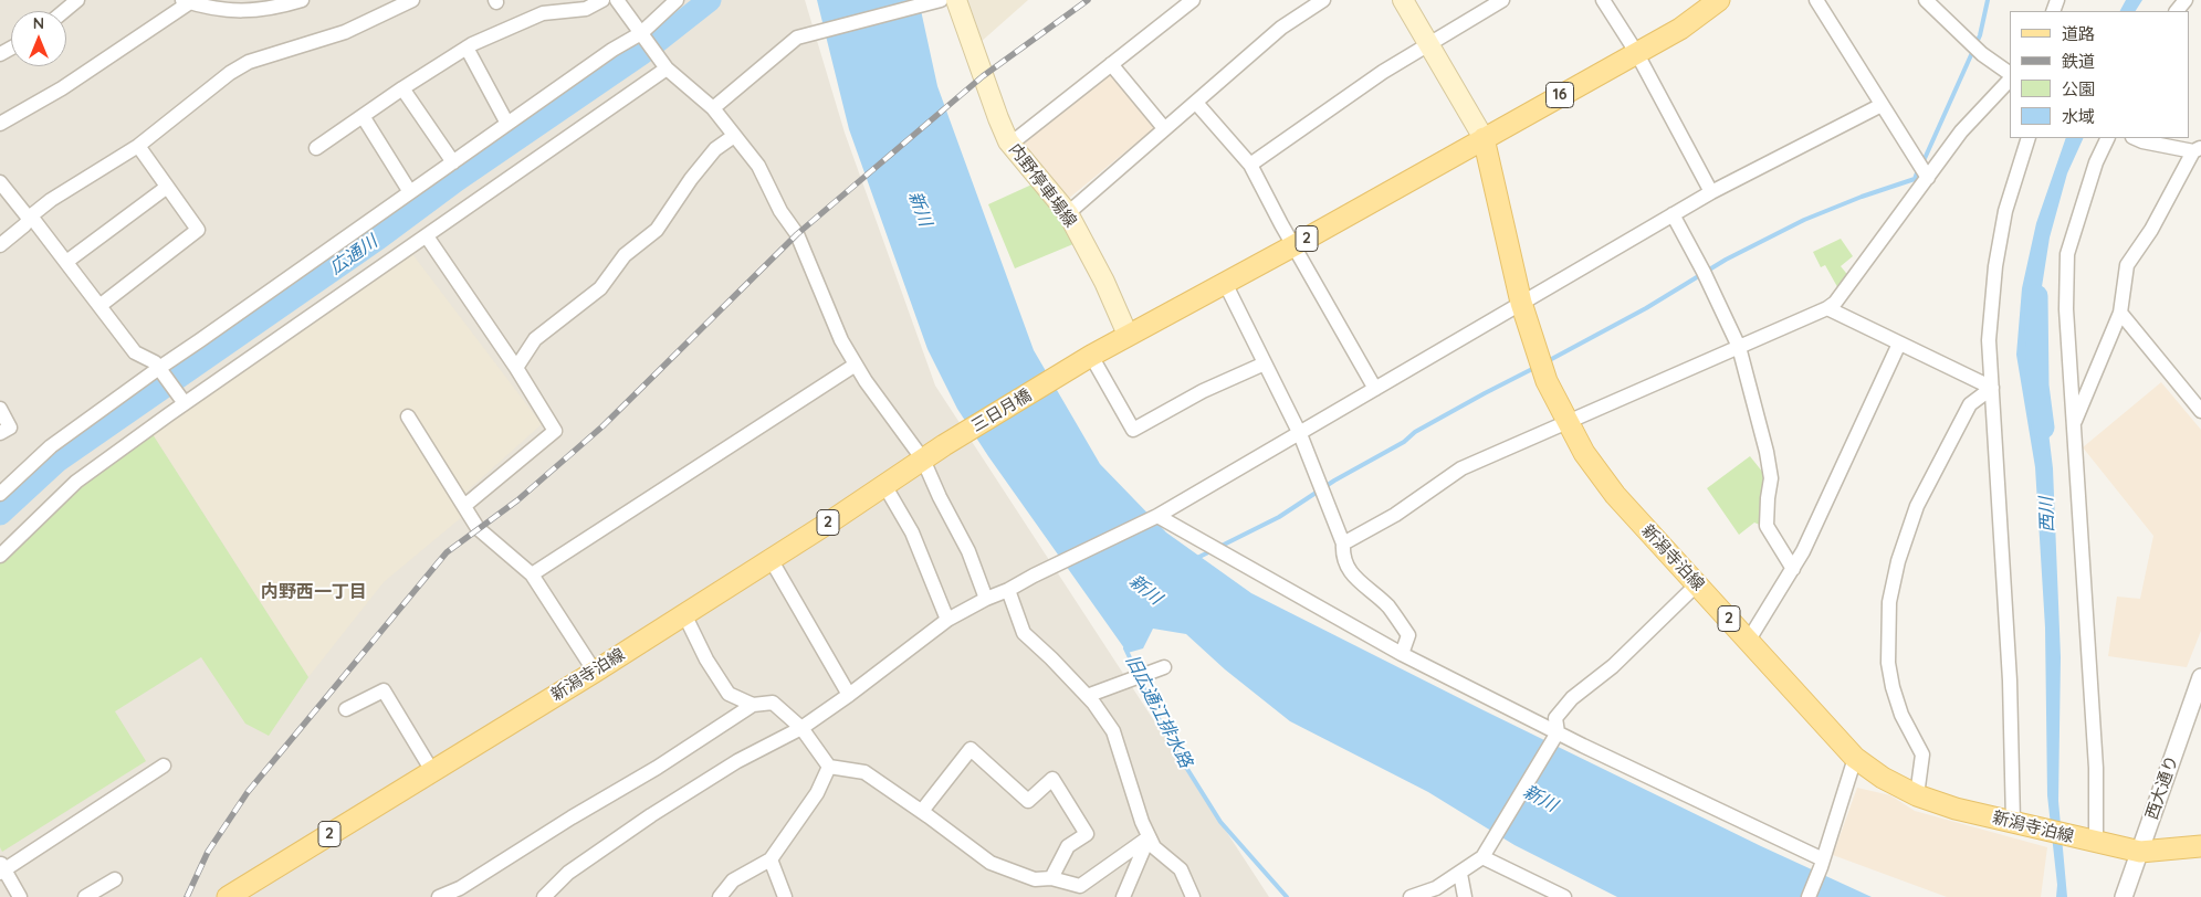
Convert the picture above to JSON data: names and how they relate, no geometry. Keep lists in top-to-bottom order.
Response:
{
  "streets": {
    "main road": [
      "16",
      "内野停車場線",
      "2",
      "三日月橋",
      "新潟寺泊線"
    ],
    "street": ["西大通り"]
  },
  "crossings": [
    ["16", "2"],
    ["16", "新潟寺泊線"],
    ["内野停車場線", "2"],
    ["2", "三日月橋"],
    ["2", "新潟寺泊線"],
    ["三日月橋", "新潟寺泊線"],
    ["新潟寺泊線", "西大通り"]
  ],
  "districts": ["内野西一丁目"],
  "water": [
    "新川",
    "広通川",
    "西川",
    "旧広通江排水路"
  ],
  "legend": [
    "道路",
    "鉄道",
    "公園",
    "水域"
  ],
  "north": "top"
}
